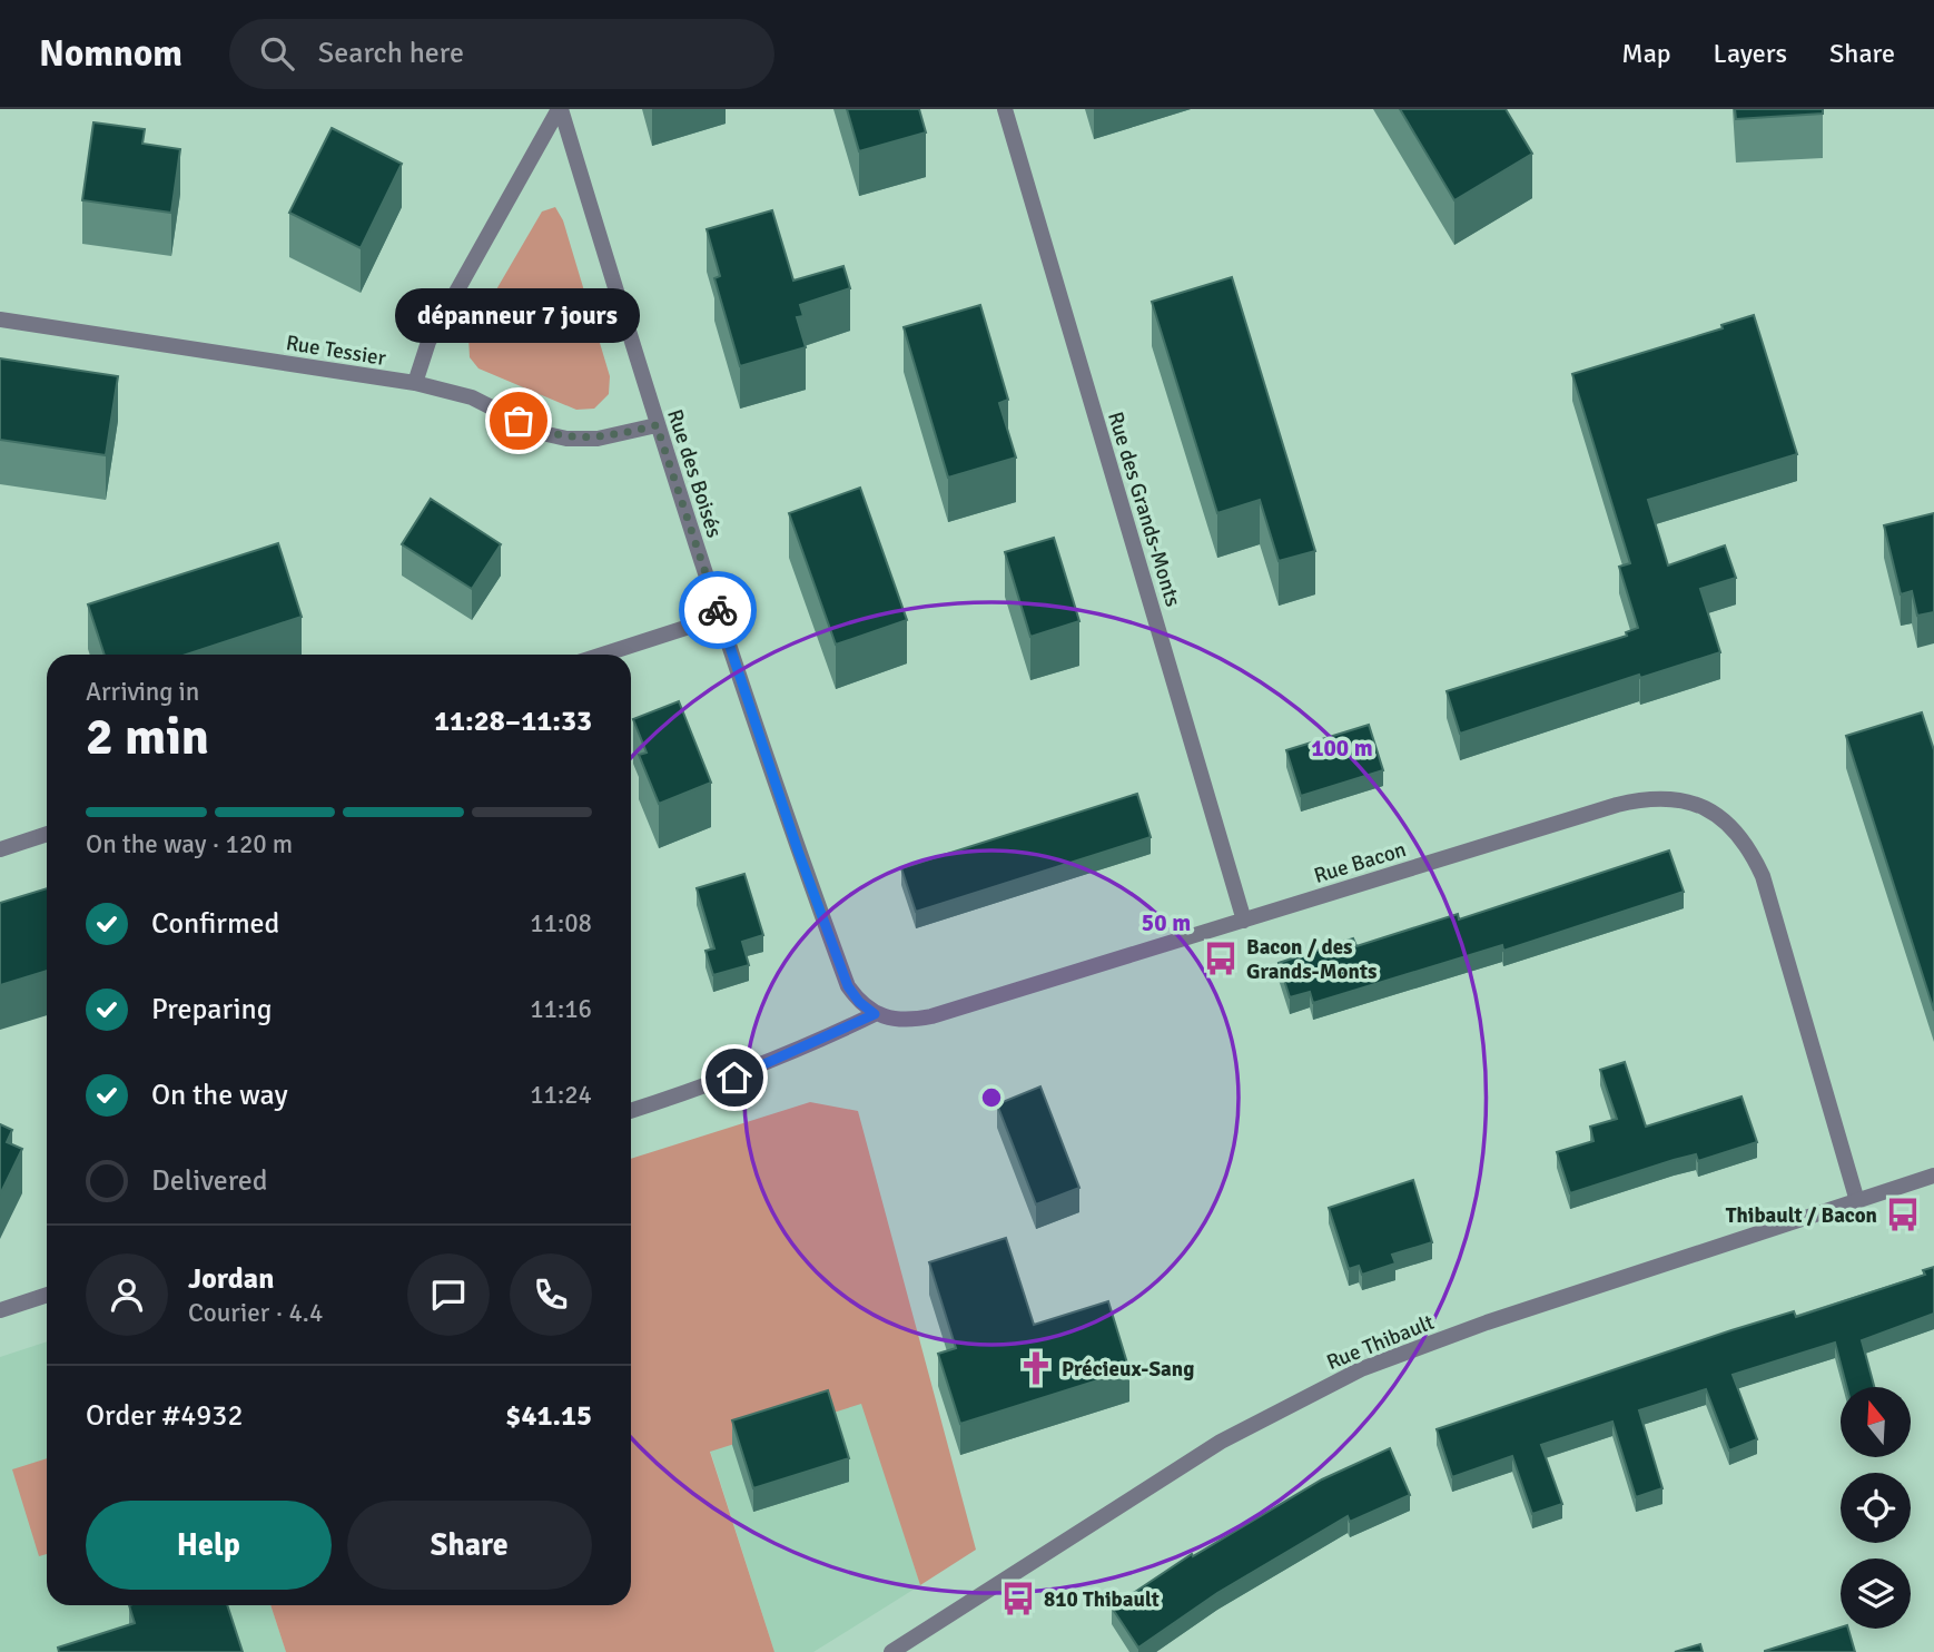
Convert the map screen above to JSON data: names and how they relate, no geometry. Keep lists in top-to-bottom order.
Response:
{
  "streets": {
    "street": [
      "Rue Tessier",
      "Rue des Boisés",
      "Rue des Grands-Monts",
      "Rue Bacon",
      "Rue Thibault"
    ]
  },
  "crossings": [
    ["Rue Tessier", "Rue des Boisés"],
    ["Rue des Boisés", "Rue Bacon"],
    ["Rue des Grands-Monts", "Rue Bacon"],
    ["Rue Bacon", "Rue Thibault"]
  ],
  "places": {
    "other": ["dépanneur 7 jours"],
    "bus stop": ["Bacon / des Grands-Monts", "Thibault / Bacon", "810 Thibault"],
    "church": ["Précieux-Sang"]
  },
  "north": "top",
  "page": {
    "header": "Nomnom",
    "search": "Search here",
    "nav": ["Map", "Layers", "Share"],
    "bubble": "dépanneur 7 jours",
    "heading": ["2 min", "Arriving in", "11:28–11:33"],
    "panel": [
      "Jordan",
      "Courier · 4.4",
      "Order #4932",
      "$41.15"
    ],
    "bar": "On the way · 120 m",
    "list": [
      ["Confirmed", "11:08"],
      ["Preparing", "11:16"],
      ["On the way", "11:24"],
      "Delivered"
    ],
    "buttons": ["Help", "Share"]
  },
  "rings": ["100 m", "50 m"]
}
